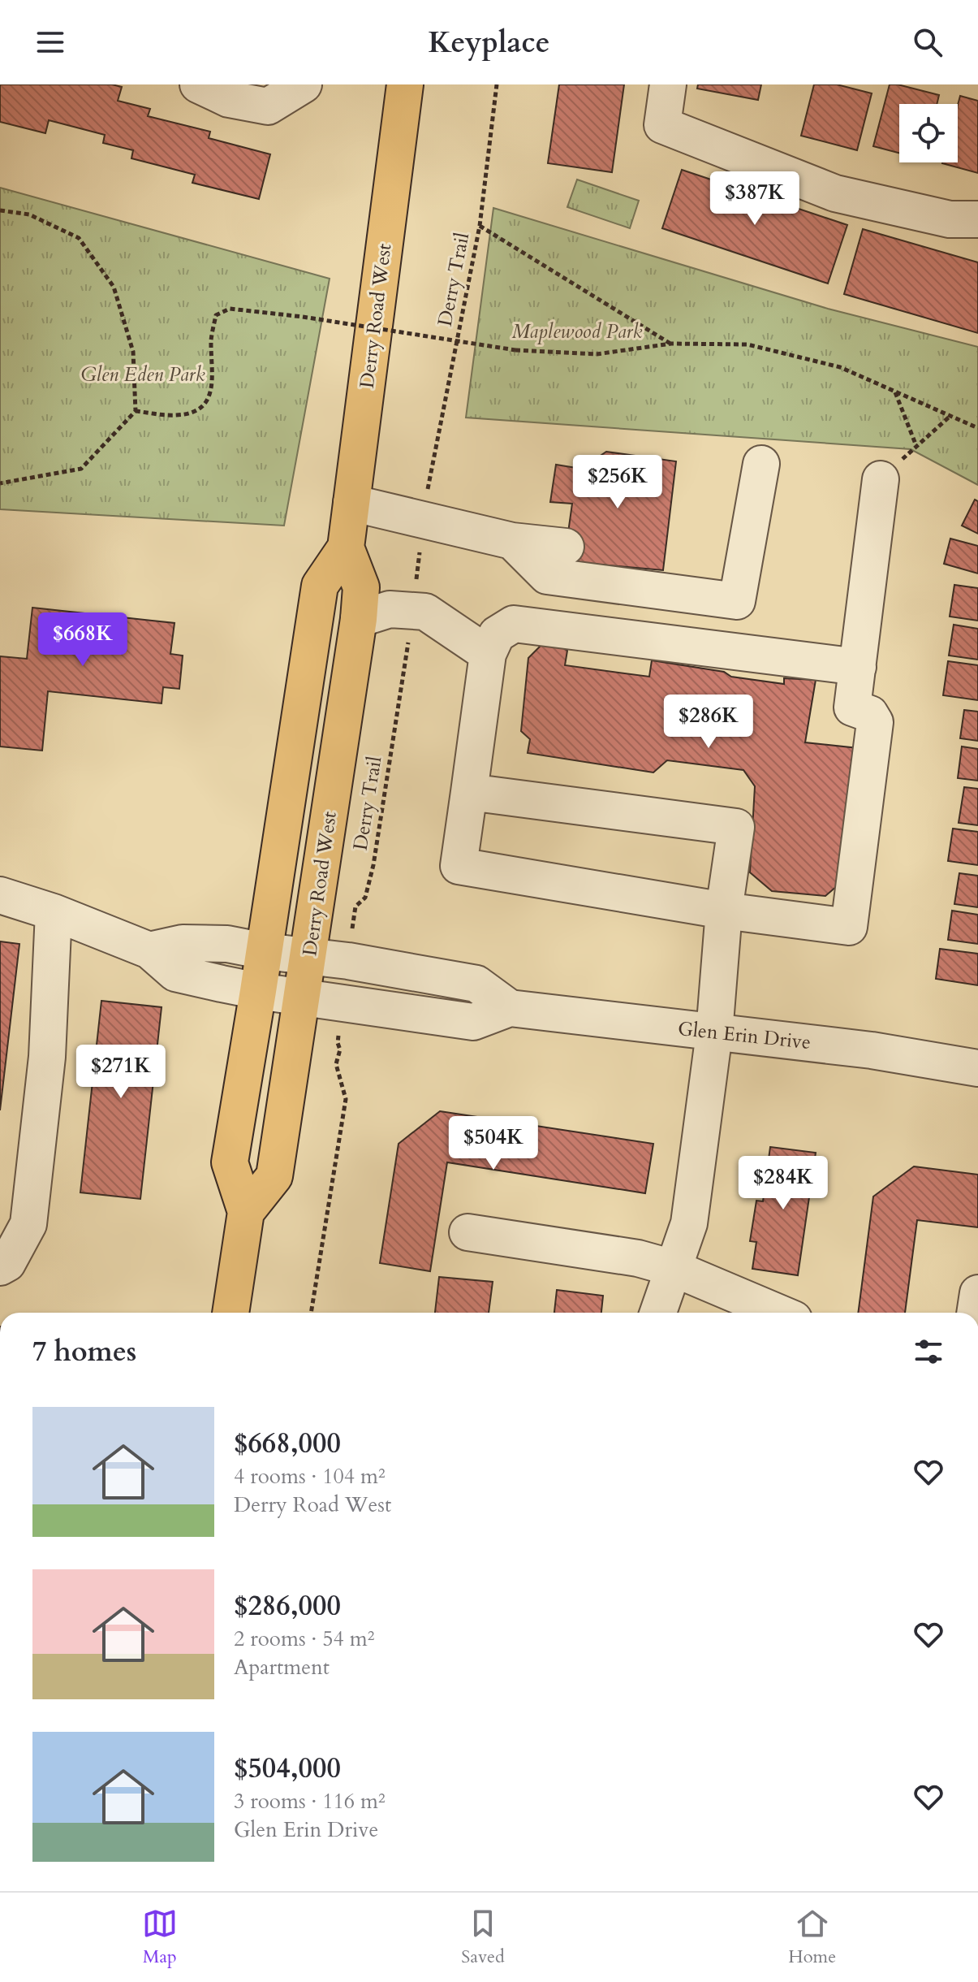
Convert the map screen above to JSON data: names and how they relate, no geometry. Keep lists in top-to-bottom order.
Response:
{
  "streets": {
    "main road": ["Derry Road West"],
    "street": ["Glen Erin Drive"],
    "path": ["Derry Trail"]
  },
  "crossings": [
    ["Derry Road West", "Glen Erin Drive"]
  ],
  "parks": ["Maplewood Park", "Glen Eden Park"],
  "page": {
    "header": "Keyplace",
    "price": [
      "$387K",
      "$256K",
      "$668K",
      "$286K",
      "$271K",
      "$504K",
      "$284K"
    ],
    "heading": "7 homes",
    "list": [
      {
        "name": "$668,000",
        "note": "4 rooms · 104 m² · Derry Road West"
      },
      {
        "name": "$286,000",
        "note": "2 rooms · 54 m² · Apartment"
      },
      {
        "name": "$504,000",
        "note": "3 rooms · 116 m² · Glen Erin Drive"
      }
    ],
    "tabs": ["Map", "Saved", "Home"]
  }
}
